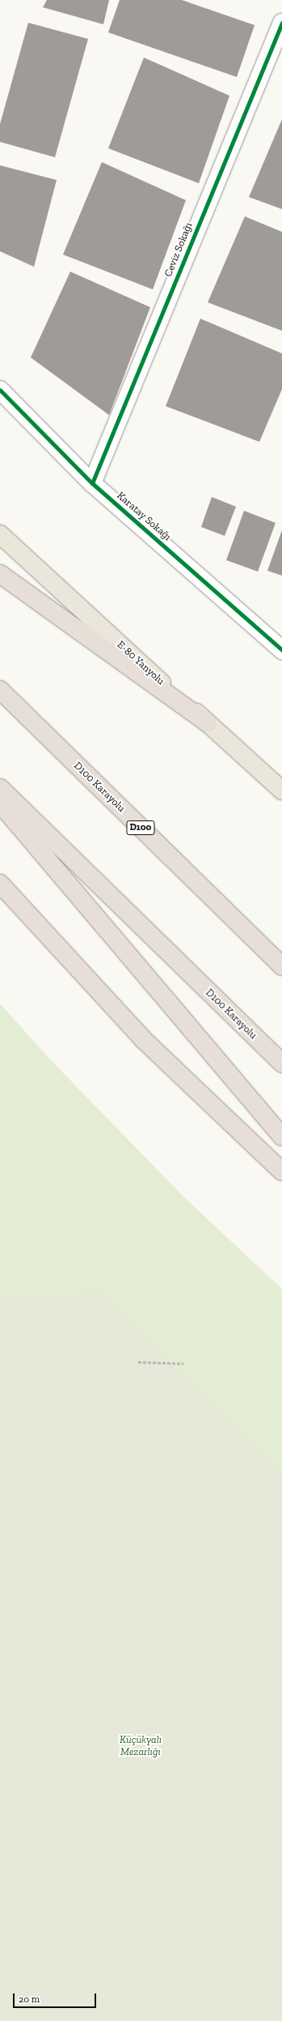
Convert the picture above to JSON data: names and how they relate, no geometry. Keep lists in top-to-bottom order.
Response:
{
  "streets": {
    "highway": ["D100 Karayolu", "D100"],
    "main road": ["E-80 Yanyolu"],
    "street": ["Ceviz Sokağı", "Karatay Sokağı"]
  },
  "crossings": [
    ["Ceviz Sokağı", "Karatay Sokağı"]
  ],
  "parks": ["Küçükyalı Mezarlığı"],
  "scale_bar": "20 m"
}
